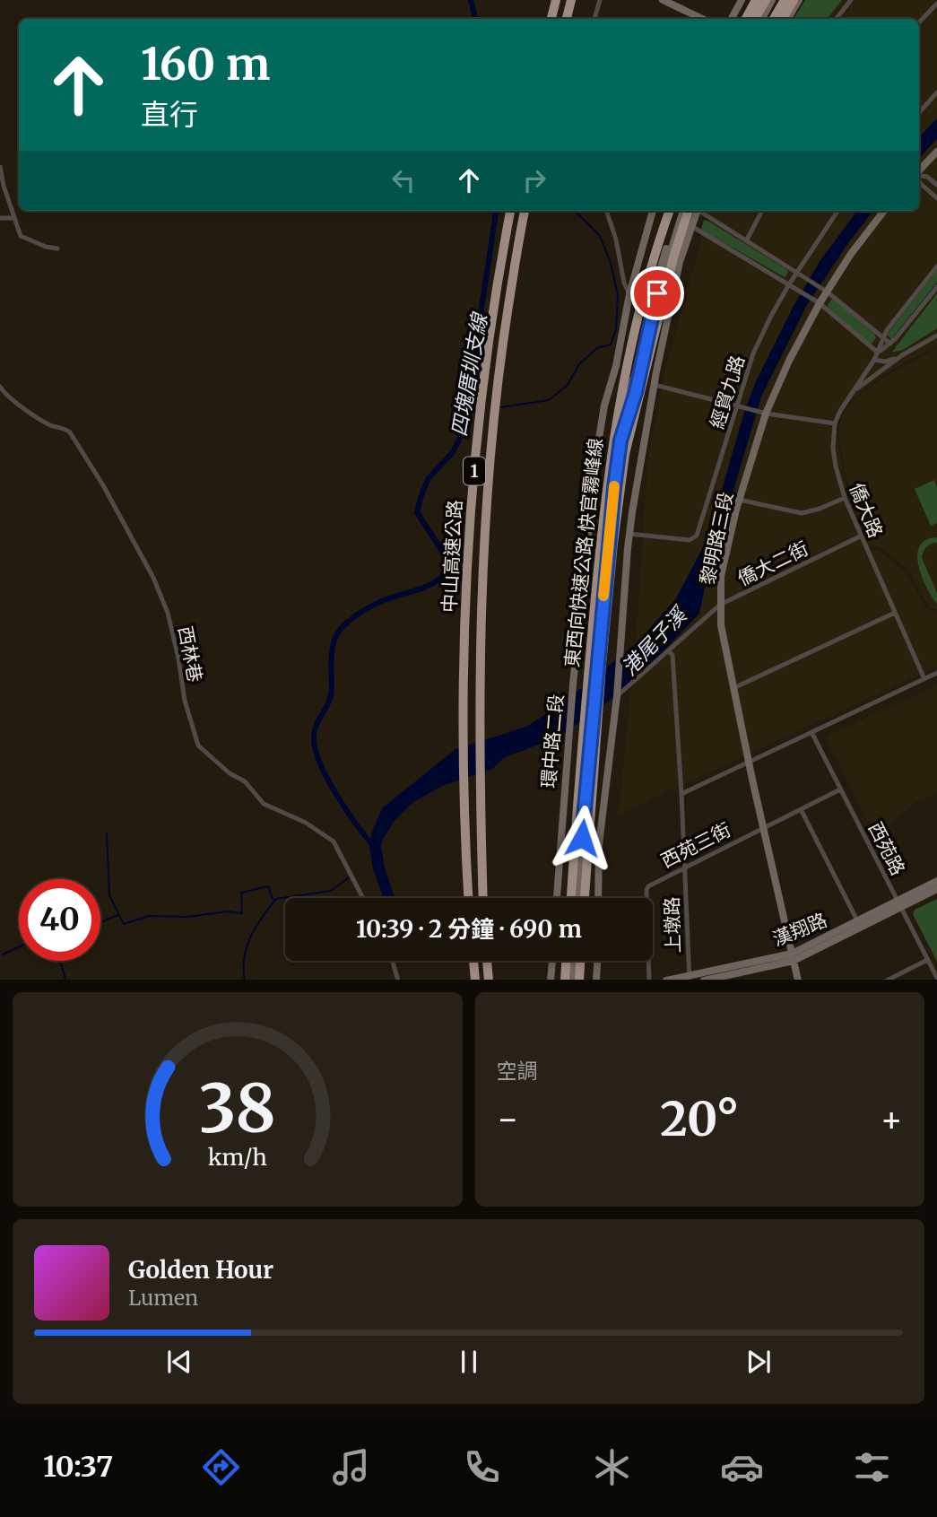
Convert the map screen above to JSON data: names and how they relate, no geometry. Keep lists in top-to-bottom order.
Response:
{
  "streets": {
    "highway": ["1", "東西向快速公路 快官霧峰線", "中山高速公路"],
    "street": [
      "經貿九路",
      "僑大路",
      "黎明路三段",
      "僑大二街",
      "西林巷",
      "環中路二段",
      "西苑三街",
      "西苑路",
      "上墩路",
      "漢翔路"
    ]
  },
  "crossings": [
    ["僑大路", "僑大二街"],
    ["黎明路三段", "僑大二街"],
    ["黎明路三段", "西苑三街"],
    ["黎明路三段", "漢翔路"],
    ["僑大二街", "上墩路"],
    ["西苑三街", "西苑路"],
    ["西苑三街", "上墩路"],
    ["西苑路", "漢翔路"],
    ["上墩路", "漢翔路"]
  ],
  "water": ["四塊厝圳支線", "港尾子溪"],
  "page": {
    "turn": ["160 m", "直行"],
    "limit": "40",
    "trip": "10:39 · 2 分鐘 · 690 m",
    "tile": "空調",
    "heat": ["−", "20°", "+"],
    "song": ["Golden Hour", "Lumen"],
    "tabs": "10:37",
    "gauge": ["38", "km/h"]
  }
}
